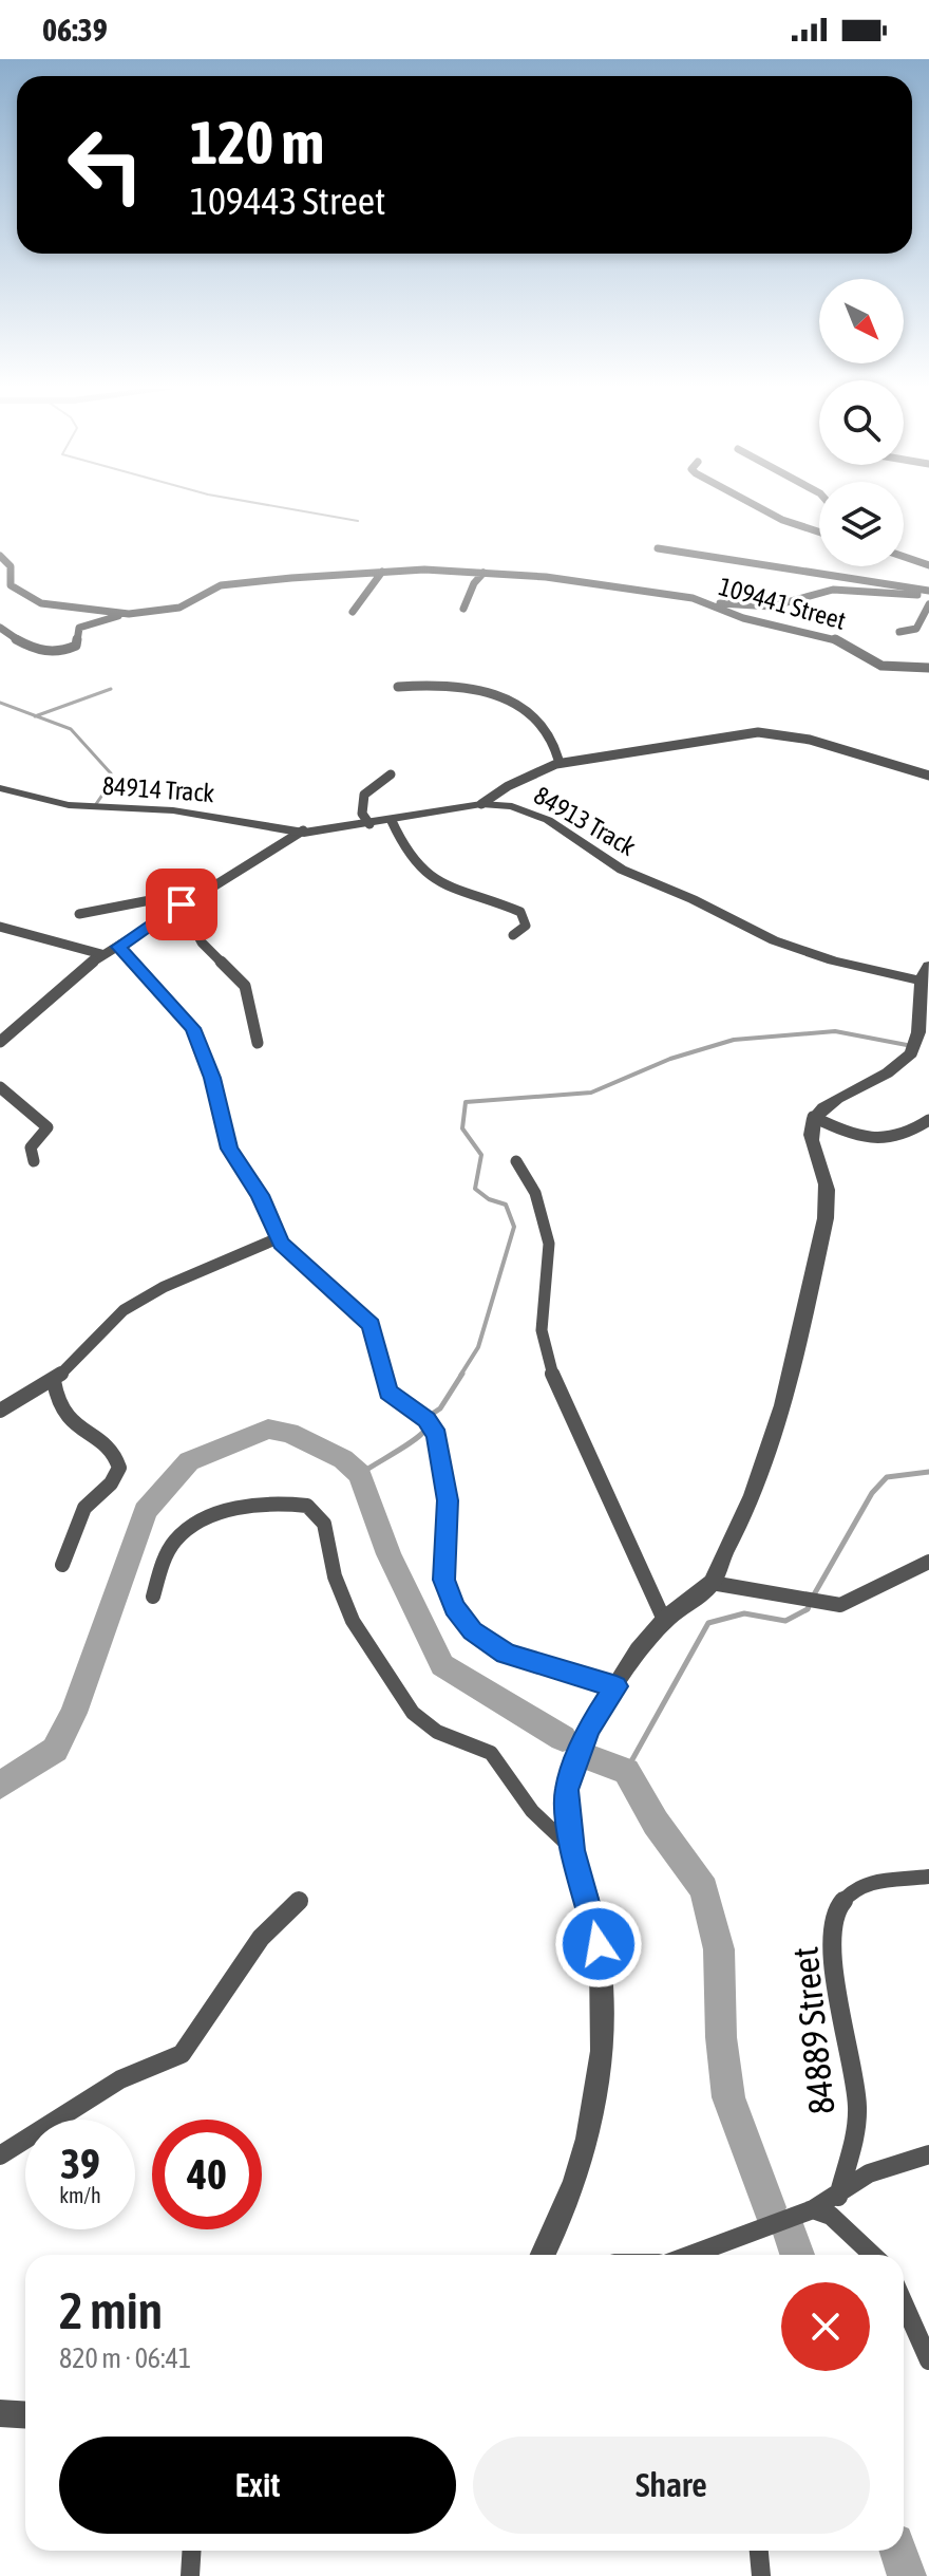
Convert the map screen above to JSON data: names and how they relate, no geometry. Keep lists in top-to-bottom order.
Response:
{
  "streets": {
    "street": [
      "109441 Street",
      "84914 Track",
      "84913 Track",
      "84889 Street"
    ]
  },
  "crossings": [
    ["84914 Track", "84913 Track"]
  ],
  "north": "bottom right",
  "page": {
    "status": "06:39",
    "turn": ["120 m", "109443 Street"],
    "speed": "39 km/h",
    "limit": "40",
    "heading": ["2 min", "820 m · 06:41"],
    "buttons": ["Exit", "Share"]
  }
}
